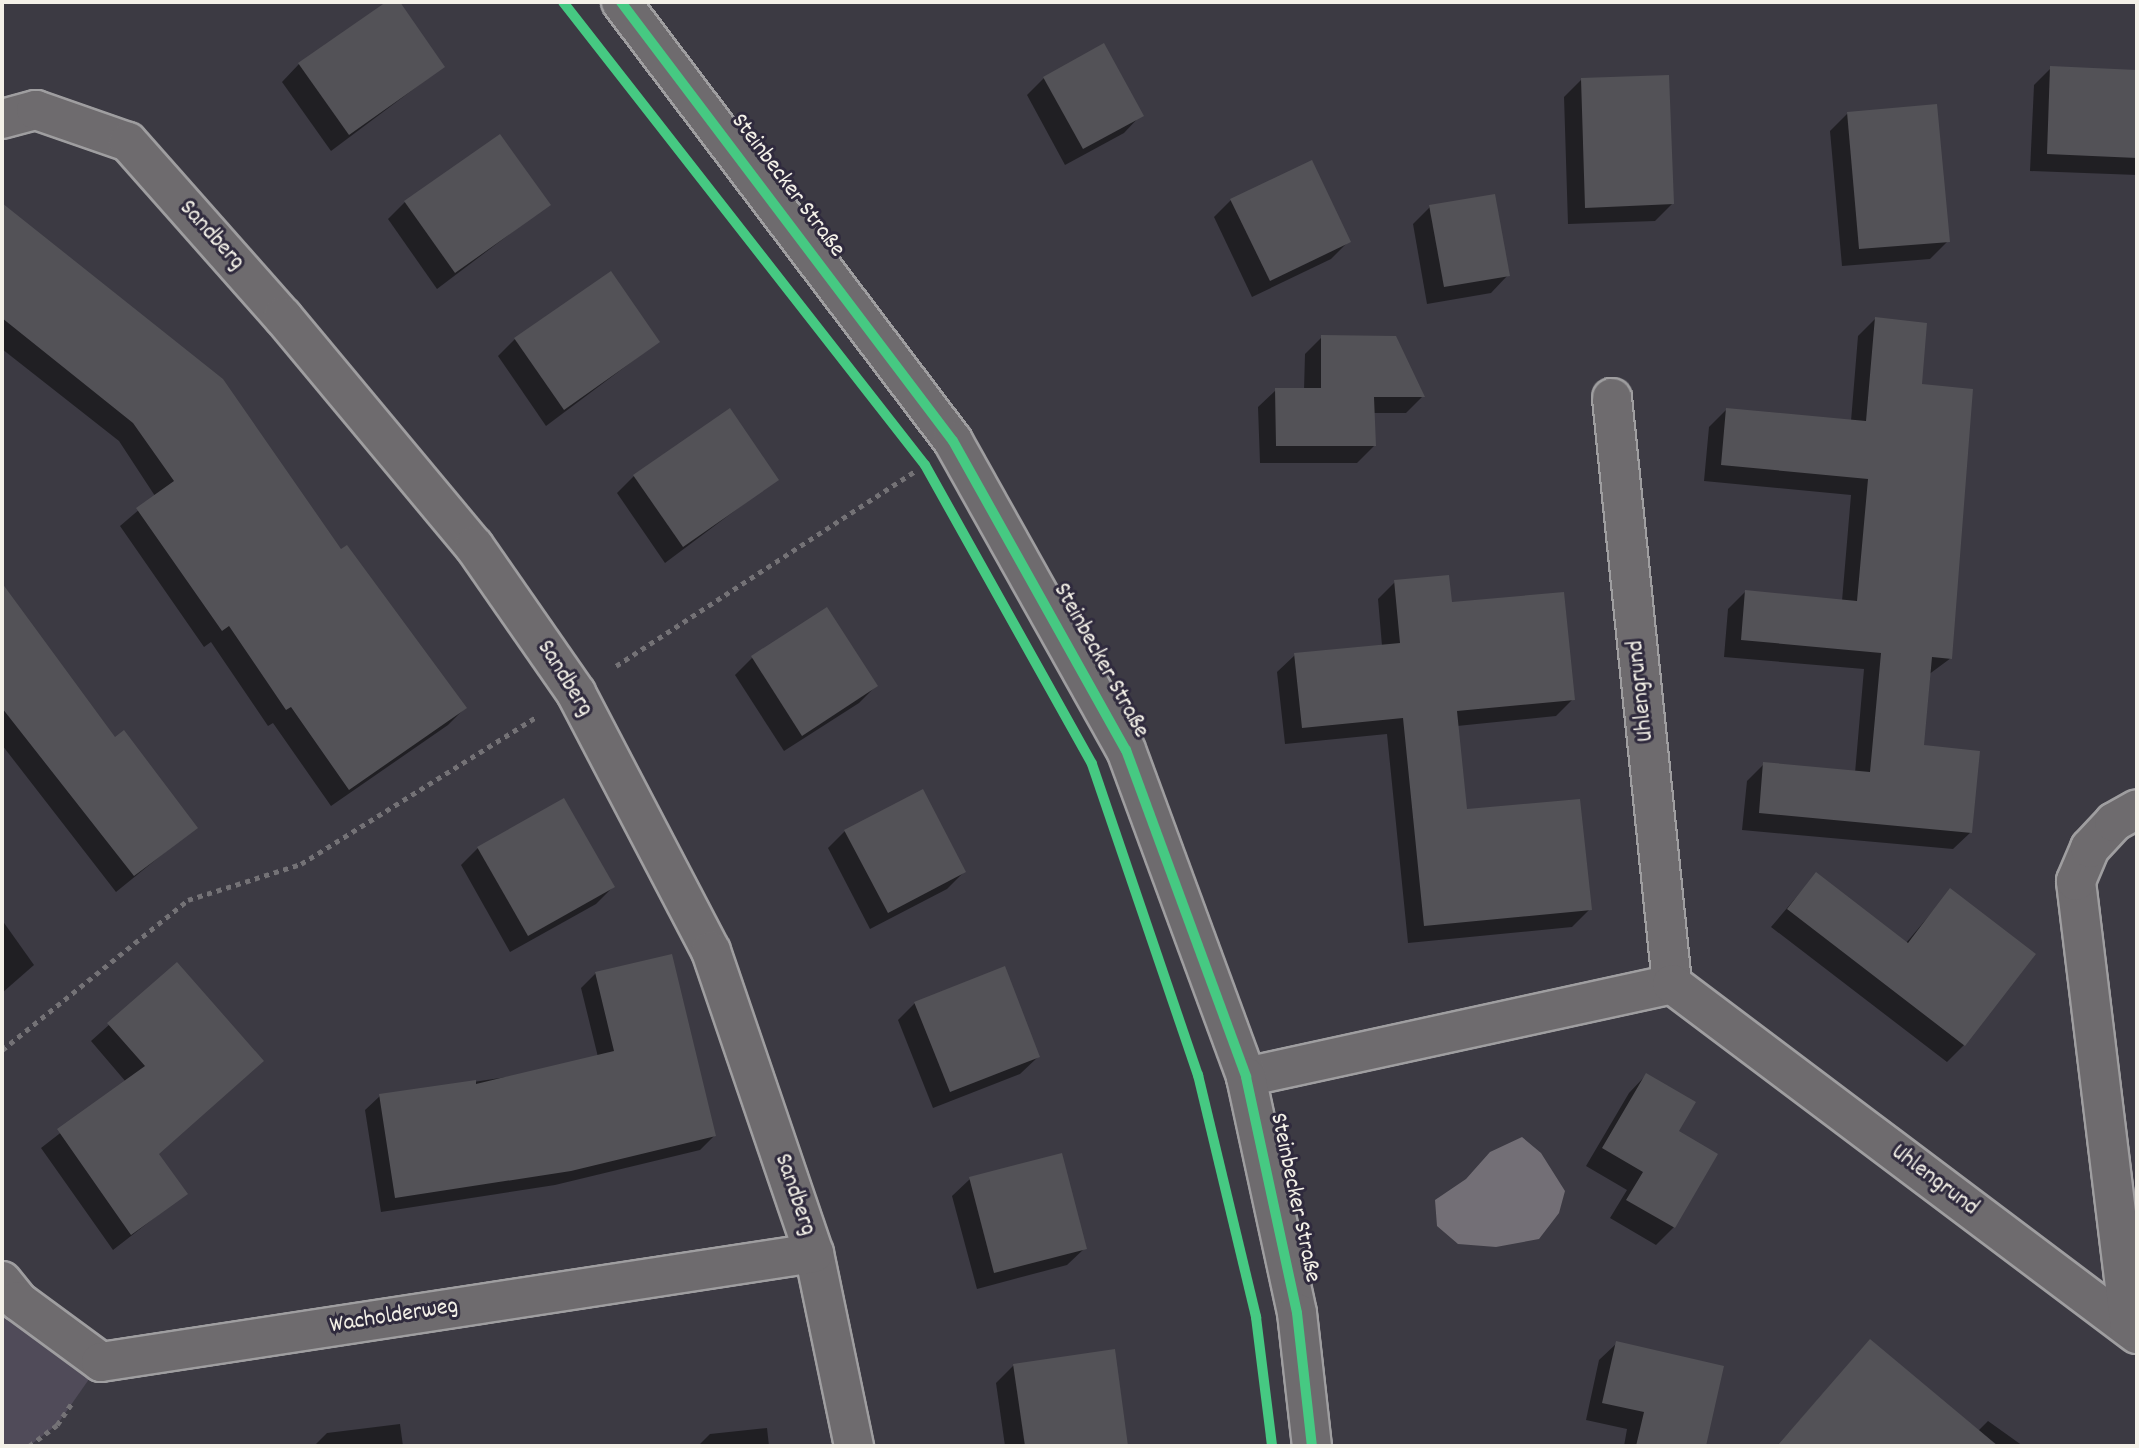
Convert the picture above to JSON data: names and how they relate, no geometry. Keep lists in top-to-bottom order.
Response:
{
  "streets": {
    "street": [
      "Steinbecker Straße",
      "Sandberg",
      "Uhlengrund",
      "Wacholderweg"
    ]
  },
  "crossings": [
    ["Sandberg", "Wacholderweg"]
  ]
}
